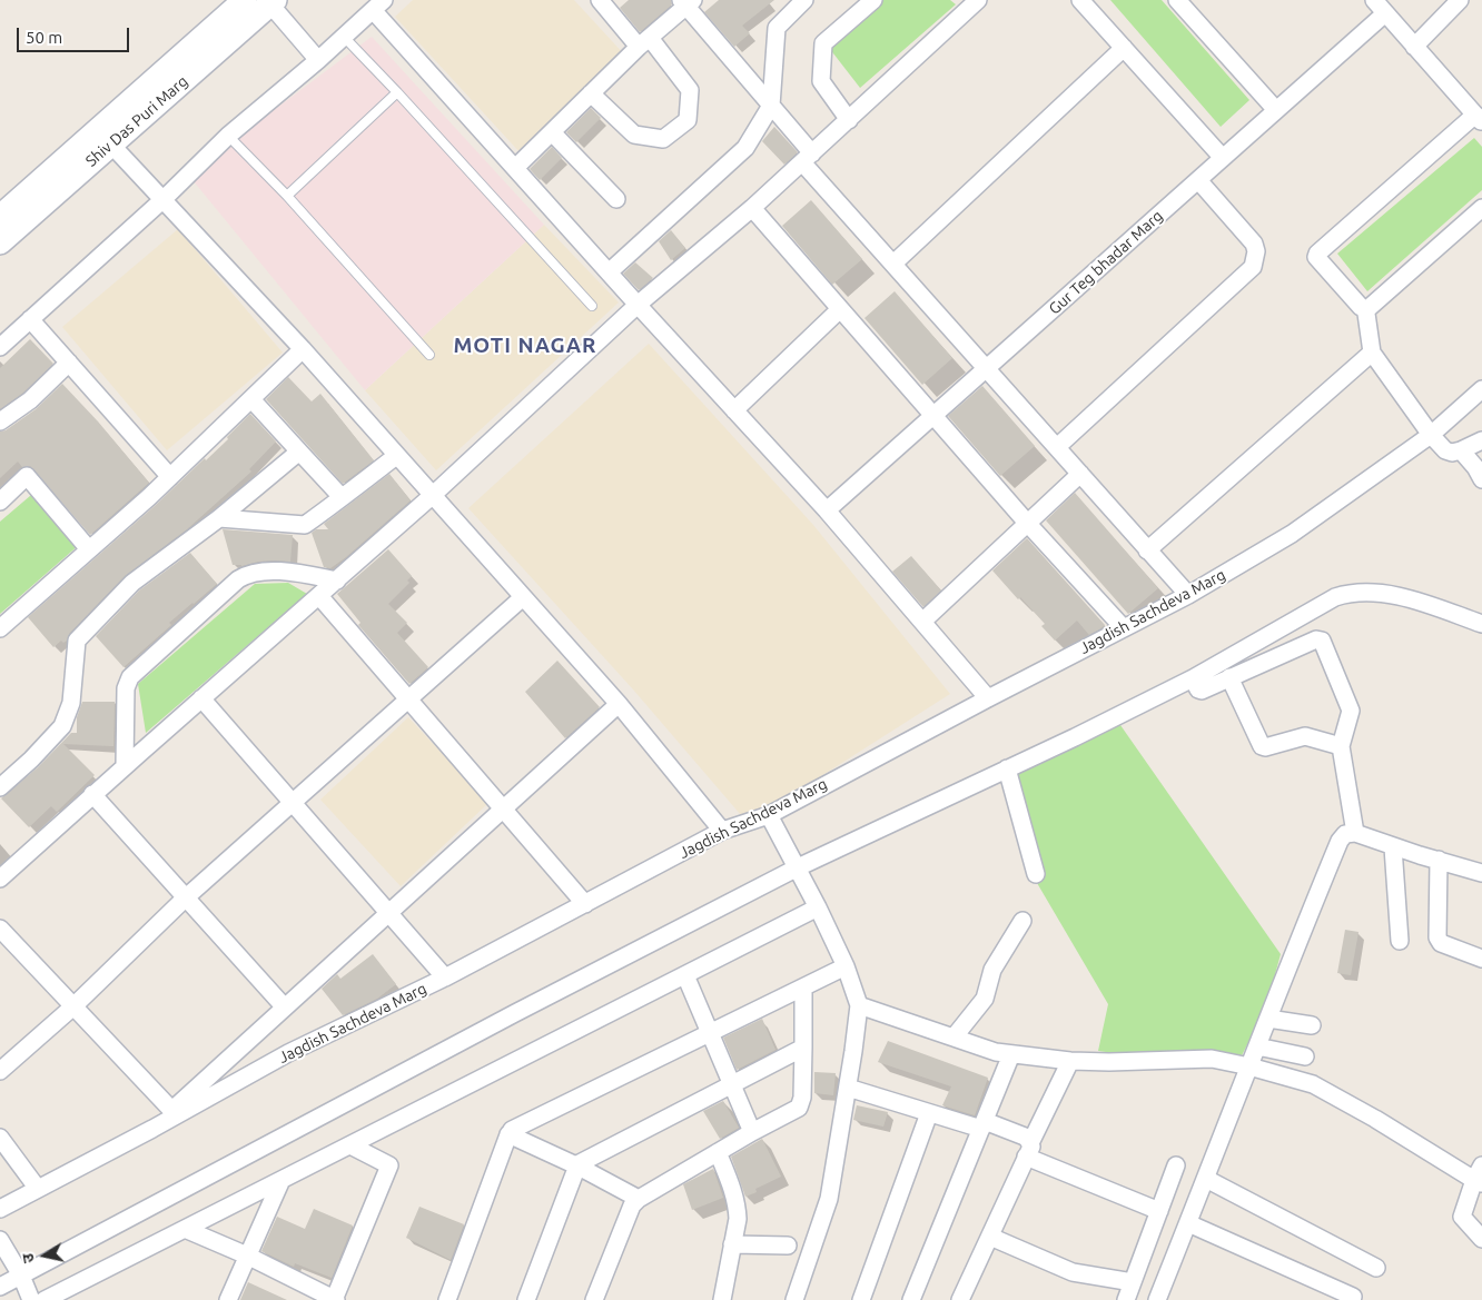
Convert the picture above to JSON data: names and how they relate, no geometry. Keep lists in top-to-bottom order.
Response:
{
  "streets": {
    "main road": ["Shiv Das Puri Marg"],
    "street": ["Gur Teg bhadar Marg", "Jagdish Sachdeva Marg"]
  },
  "districts": ["MOTI NAGAR"],
  "scale_bar": "50 m",
  "north": "left"
}
